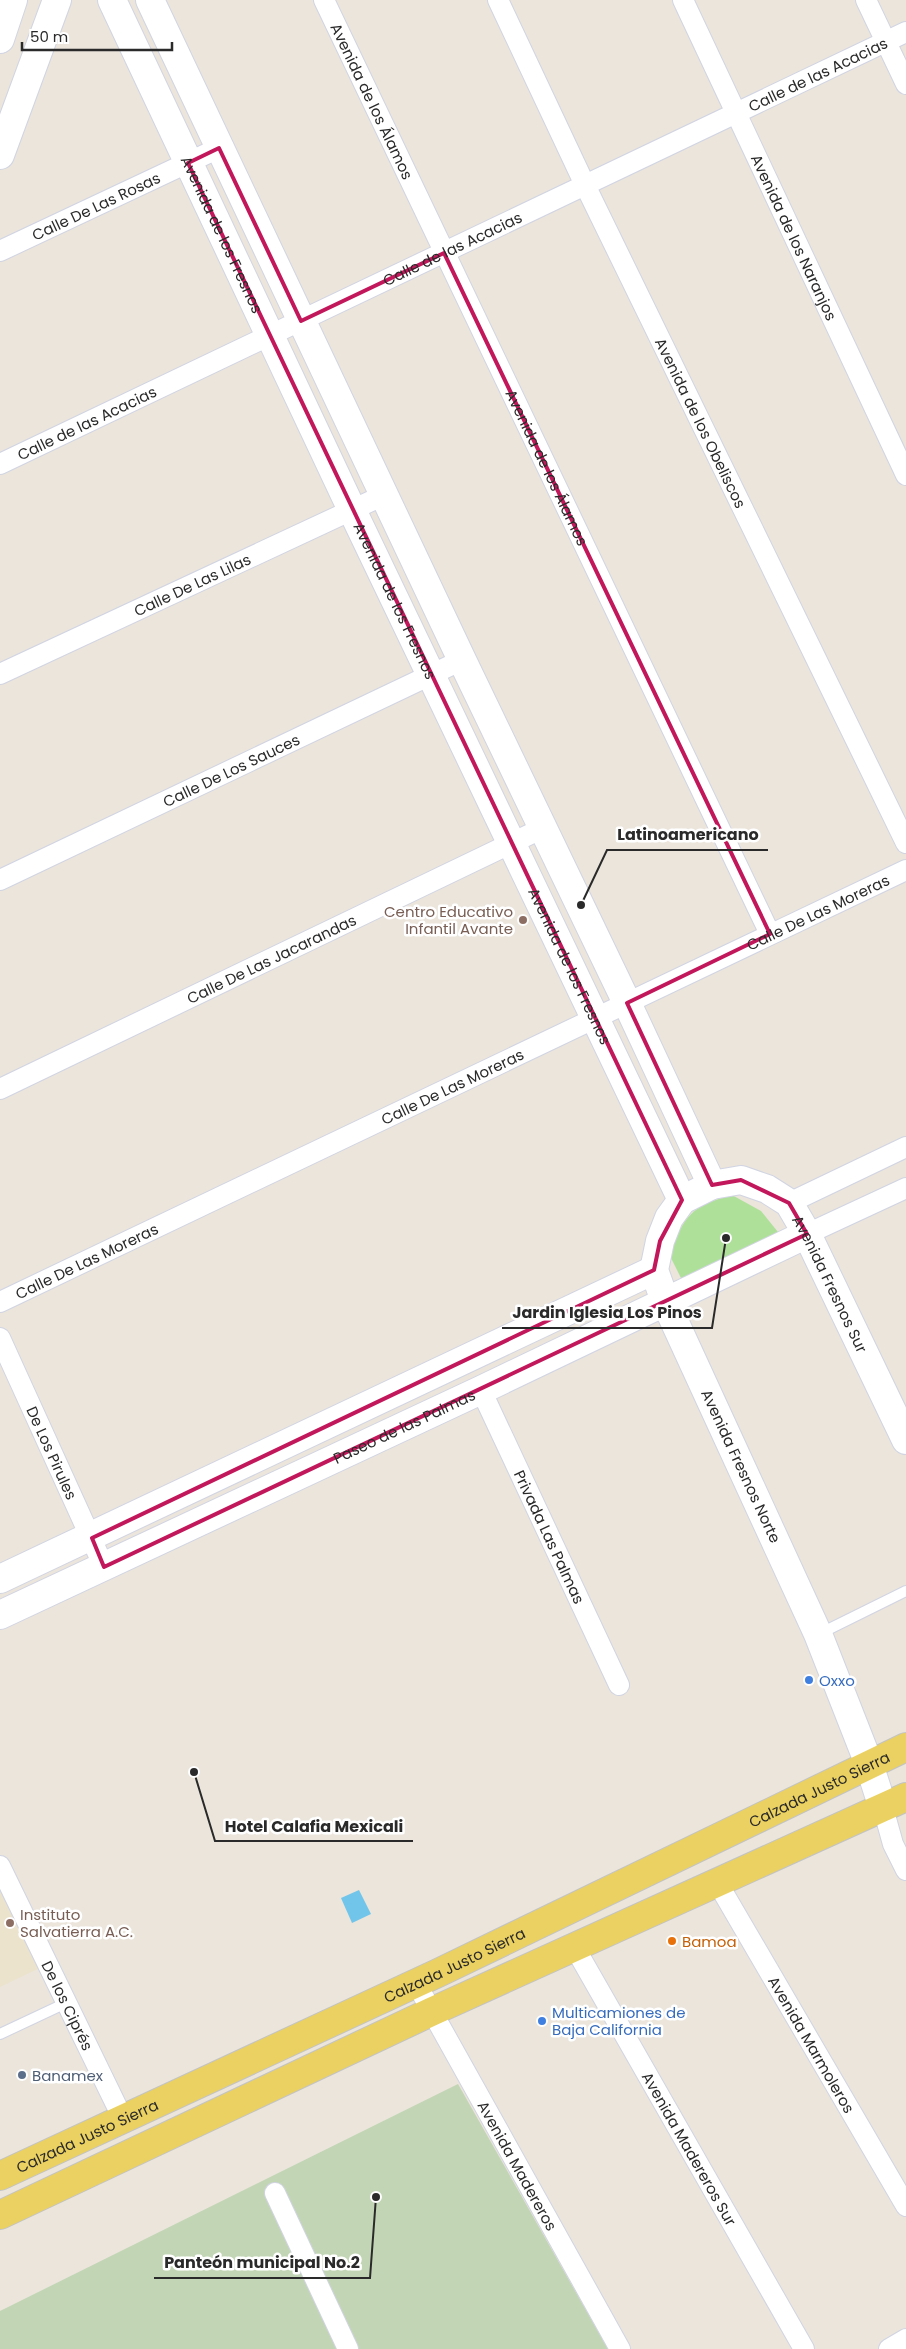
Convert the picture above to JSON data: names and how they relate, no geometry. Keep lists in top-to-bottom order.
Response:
{
  "streets": {
    "main road": ["Calzada Justo Sierra"],
    "street": [
      "Calle de las Acacias",
      "Avenida de los Álamos",
      "Calle De Las Rosas",
      "Avenida de los Fresnos",
      "Avenida de los Naranjos",
      "Avenida de los Obeliscos",
      "Calle De Las Lilas",
      "Calle De Los Sauces",
      "Calle De Las Moreras",
      "Calle De Las Jacarandas",
      "Avenida Fresnos Sur",
      "Paseo de las Palmas",
      "De Los Pirules",
      "Avenida Fresnos Norte",
      "Privada Las Palmas",
      "De los Ciprés",
      "Avenida Marmoleros",
      "Avenida Madereros Sur",
      "Avenida Madereros"
    ]
  },
  "crossings": [
    ["Calle de las Acacias", "Avenida de los Álamos"],
    ["Calle de las Acacias", "Avenida de los Fresnos"],
    ["Calle de las Acacias", "Avenida de los Naranjos"],
    ["Calle de las Acacias", "Avenida de los Obeliscos"],
    ["Avenida de los Álamos", "Calle De Las Moreras"],
    ["Calle De Las Rosas", "Avenida de los Fresnos"],
    ["Avenida de los Fresnos", "Calle De Las Lilas"],
    ["Avenida de los Fresnos", "Calle De Los Sauces"],
    ["Avenida de los Fresnos", "Calle De Las Moreras"],
    ["Avenida de los Fresnos", "Calle De Las Jacarandas"],
    ["Avenida Fresnos Sur", "Paseo de las Palmas"],
    ["Paseo de las Palmas", "De Los Pirules"],
    ["Paseo de las Palmas", "Avenida Fresnos Norte"],
    ["Paseo de las Palmas", "Privada Las Palmas"],
    ["Avenida Fresnos Norte", "Calzada Justo Sierra"],
    ["Calzada Justo Sierra", "De los Ciprés"],
    ["Calzada Justo Sierra", "Avenida Madereros"]
  ],
  "places": [
    "Latinoamericano",
    "Centro Educativo Infantil Avante",
    "Jardin Iglesia Los Pinos",
    "Oxxo",
    "Hotel Calafia Mexicali",
    "Instituto Salvatierra A.C.",
    "Bamoa",
    "Multicamiones de Baja California",
    "Banamex",
    "Panteón municipal No.2"
  ],
  "scale_bar": "50 m"
}
